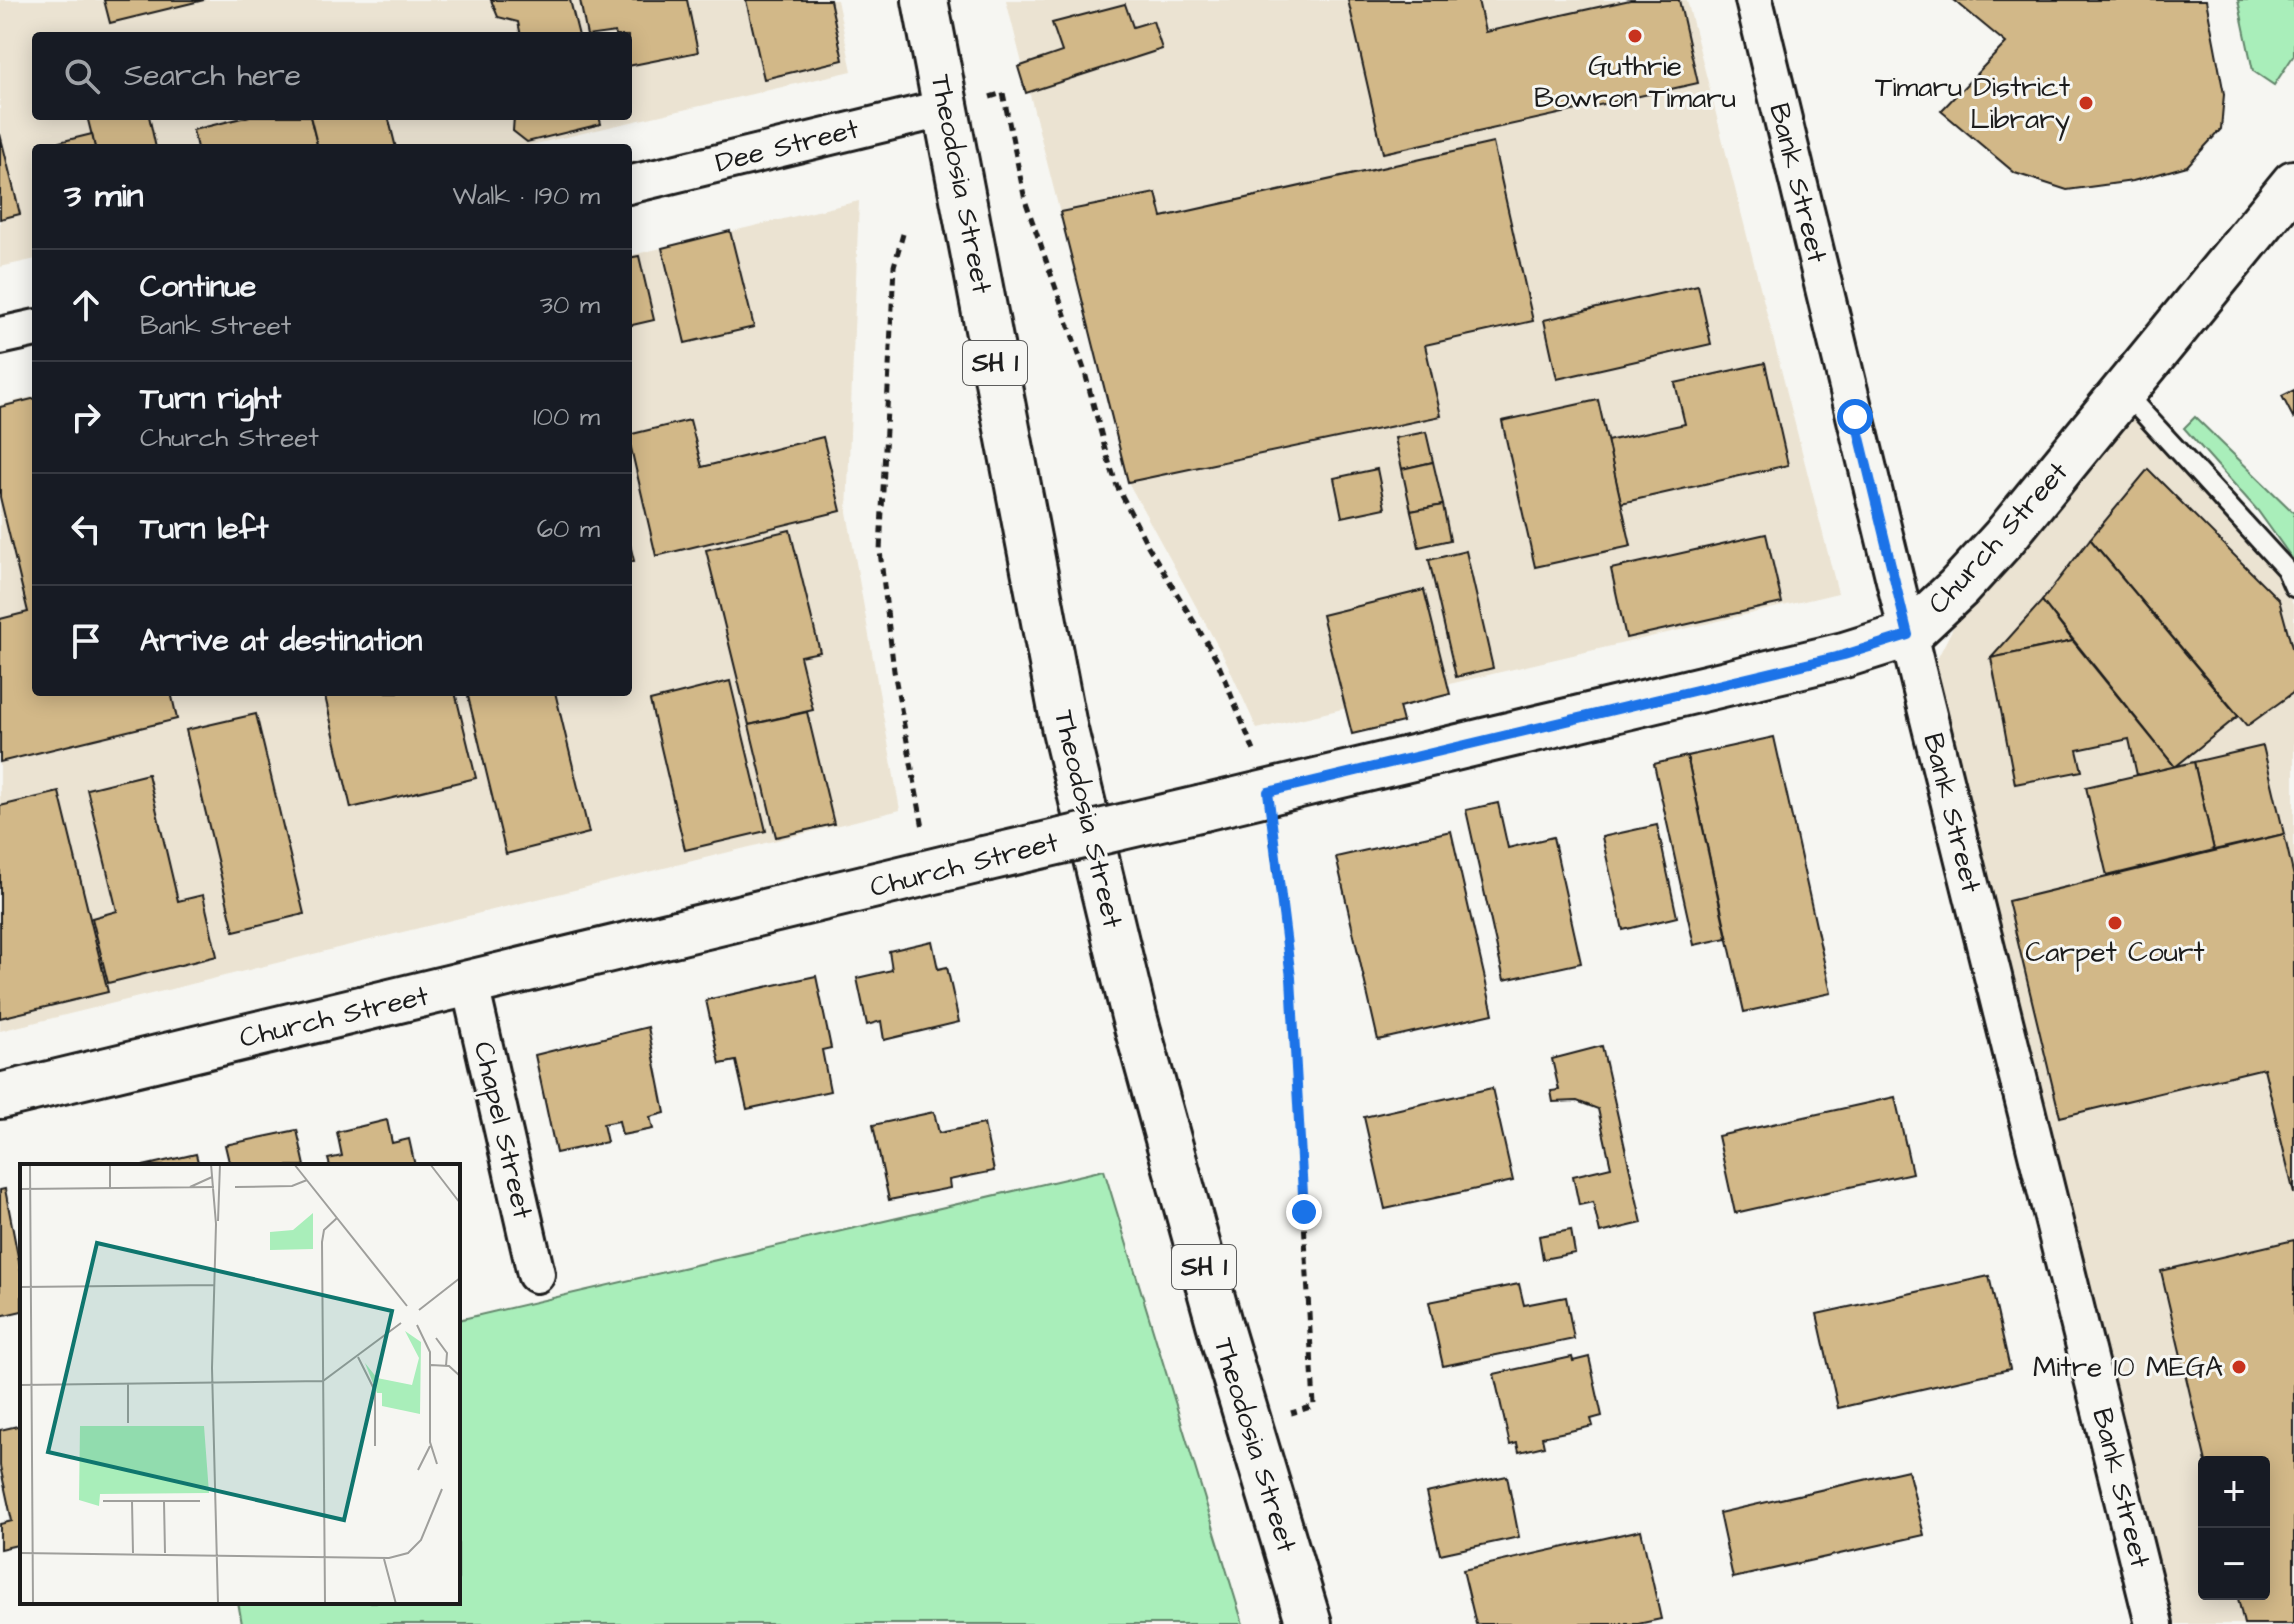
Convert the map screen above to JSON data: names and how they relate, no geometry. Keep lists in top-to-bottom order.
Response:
{
  "streets": {
    "main road": ["Theodosia Street", "SH 1", "Church Street"],
    "street": ["Dee Street", "Bank Street", "Chapel Street"]
  },
  "crossings": [
    ["Dee Street", "Theodosia Street"],
    ["Bank Street", "Church Street"],
    ["Church Street", "Chapel Street"]
  ],
  "places": [
    "Guthrie Bowron Timaru",
    "Timaru District Library",
    "Carpet Court",
    "Mitre 10 MEGA"
  ],
  "page": {
    "search": "Search here",
    "heading": ["3 min", "Walk · 190 m"],
    "list": [
      ["Continue", "Bank Street", "30 m"],
      ["Turn right", "Church Street", "100 m"],
      ["Turn left", "60 m"],
      "Arrive at destination"
    ],
    "map_buttons": ["+", "−"]
  }
}
